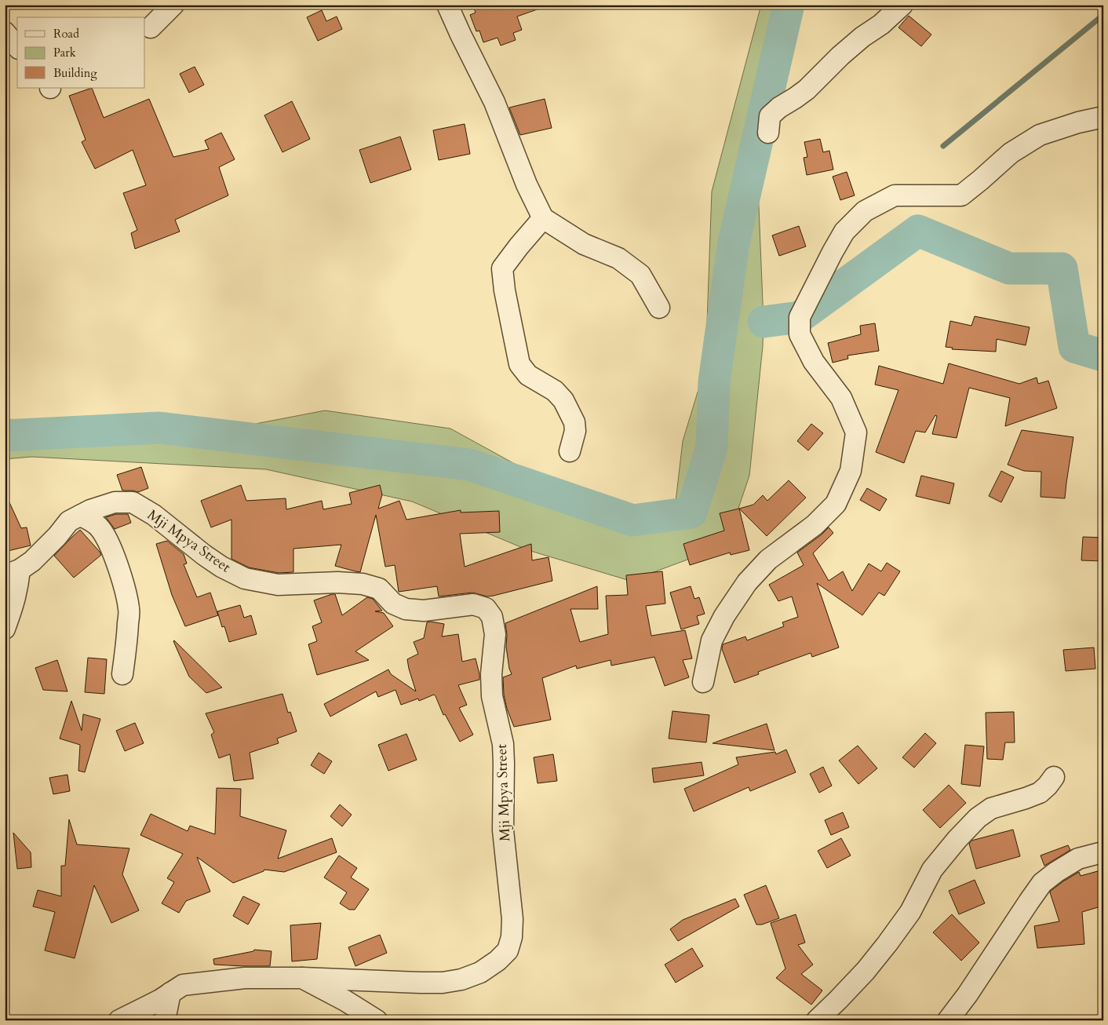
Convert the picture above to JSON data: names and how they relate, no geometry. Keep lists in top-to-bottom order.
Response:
{
  "streets": {
    "street": ["Mji Mpya Street"]
  },
  "legend": ["Road", "Park", "Building"]
}
